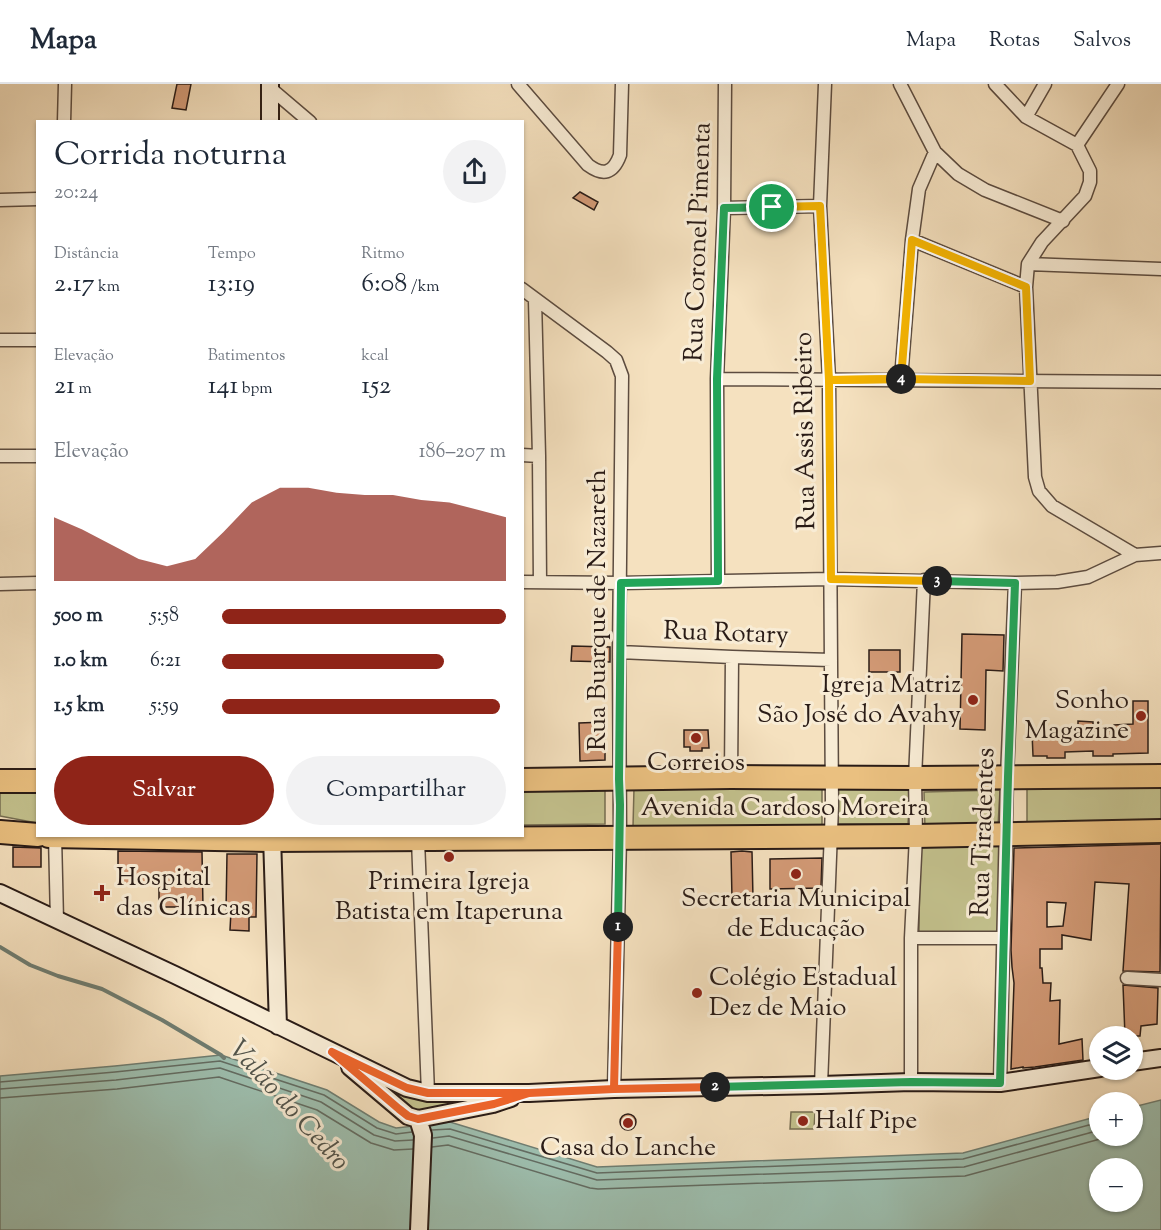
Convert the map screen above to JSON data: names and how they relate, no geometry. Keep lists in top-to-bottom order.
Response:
{
  "streets": {
    "highway": ["Avenida Cardoso Moreira"],
    "street": [
      "Rua Coronel Pimenta",
      "Rua Assis Ribeiro",
      "Rua Buarque de Nazareth",
      "Rua Rotary",
      "Rua Tiradentes"
    ]
  },
  "crossings": [
    ["Rua Assis Ribeiro", "Rua Rotary"],
    ["Rua Assis Ribeiro", "Avenida Cardoso Moreira"],
    ["Rua Buarque de Nazareth", "Rua Rotary"],
    ["Rua Buarque de Nazareth", "Avenida Cardoso Moreira"],
    ["Avenida Cardoso Moreira", "Rua Tiradentes"]
  ],
  "water": ["Valão do Cedro"],
  "places": {
    "other": [
      "Igreja Matriz São José do Avahy",
      "Sonho Magazine",
      "Correios",
      "Primeira Igreja Batista em Itaperuna",
      "Secretaria Municipal de Educação",
      "Colégio Estadual Dez de Maio",
      "Half Pipe",
      "Casa do Lanche"
    ],
    "health": ["Hospital das Clínicas"]
  },
  "page": {
    "header": "Mapa",
    "nav": ["Mapa", "Rotas", "Salvos"],
    "heading": ["Corrida noturna", "20:24"],
    "stats": [
      ["Distância", "2.17 km"],
      ["Tempo", "13:19"],
      ["Ritmo", "6:08 /km"],
      ["Elevação", "21 m"],
      ["Batimentos", "141 bpm"],
      ["kcal", "152"]
    ],
    "pins": [
      "4",
      "3",
      "1",
      "2"
    ],
    "chart": ["Elevação", "186–207 m"],
    "list": [
      {
        "name": "500 m",
        "note": "5:58"
      },
      {
        "name": "1.0 km",
        "note": "6:21"
      },
      {
        "name": "1.5 km",
        "note": "5:59"
      }
    ],
    "buttons": ["Salvar", "Compartilhar"],
    "map_buttons": ["+", "−"]
  }
}
